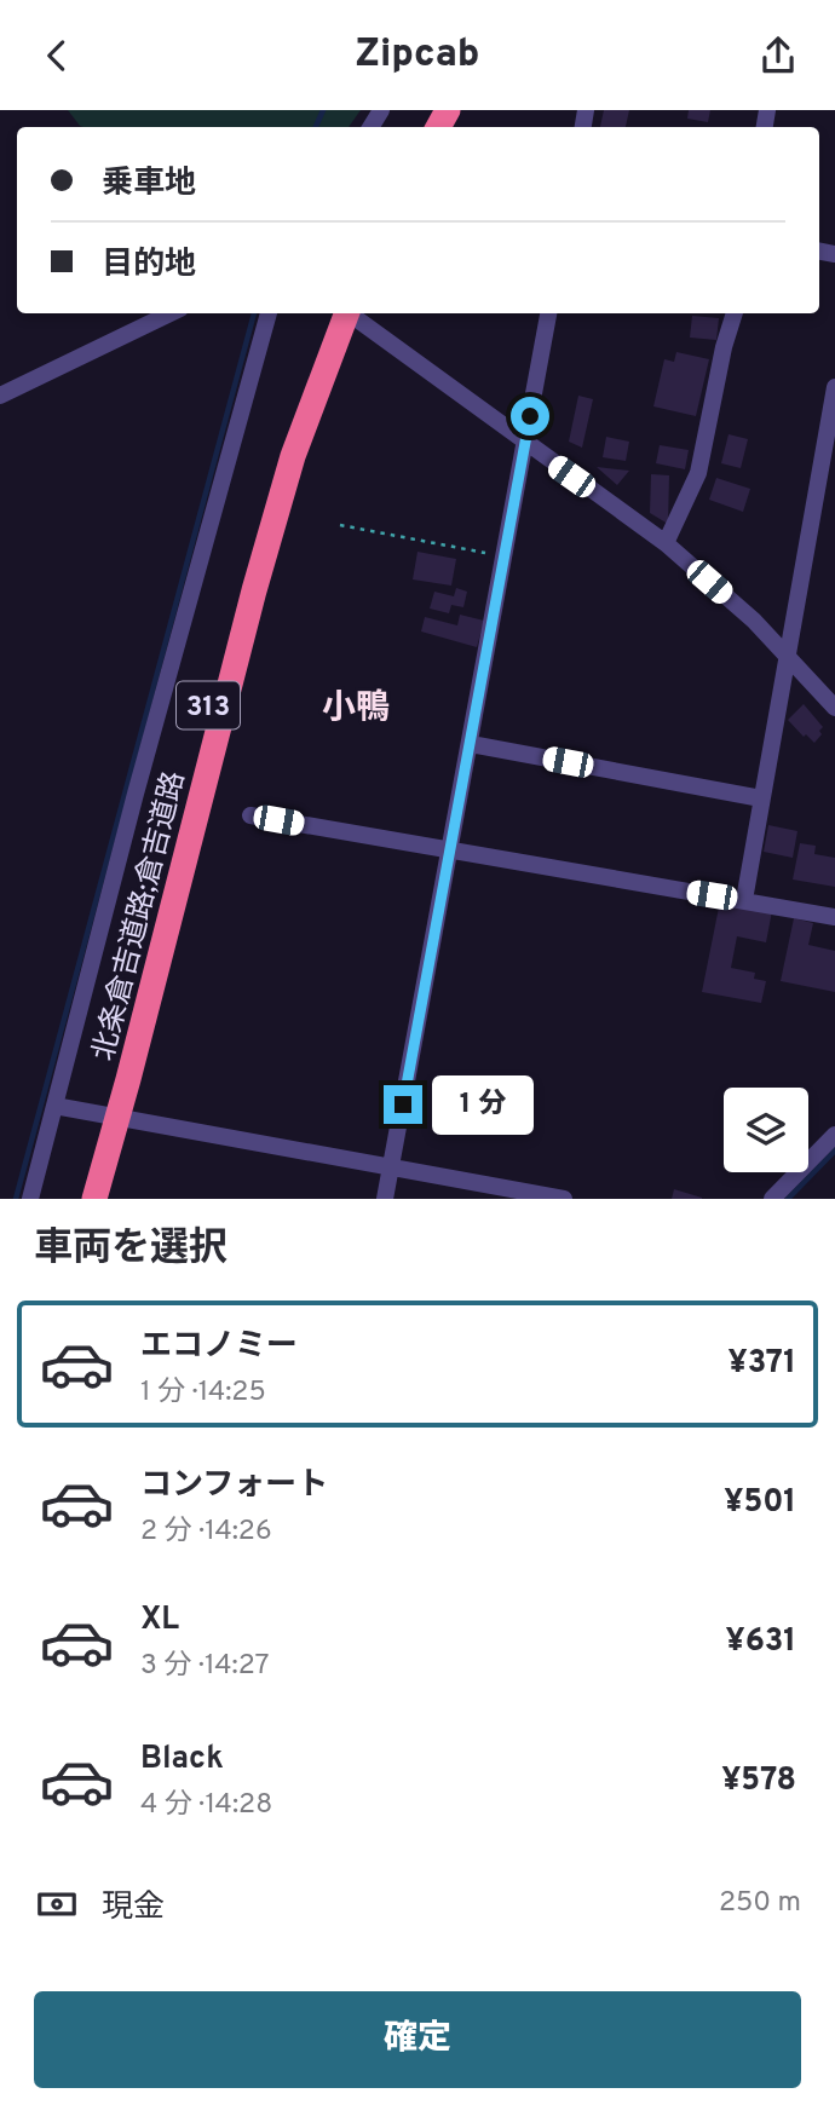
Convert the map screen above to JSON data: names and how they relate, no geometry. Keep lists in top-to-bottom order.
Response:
{
  "streets": {
    "highway": ["313", "北条倉吉道路;倉吉道路"]
  },
  "districts": ["小鴨"],
  "page": {
    "header": "Zipcab",
    "banner": ["乗車地", "目的地"],
    "bubble": "1 分",
    "heading": "車両を選択",
    "list": [
      {
        "name": "エコノミー",
        "note": "1 分 · 14:25",
        "value": "¥371"
      },
      {
        "name": "コンフォート",
        "note": "2 分 · 14:26",
        "value": "¥501"
      },
      {
        "name": "XL",
        "note": "3 分 · 14:27",
        "value": "¥631"
      },
      {
        "name": "Black",
        "note": "4 分 · 14:28",
        "value": "¥578"
      }
    ],
    "pay": ["現金", "250 m"],
    "buttons": "確定"
  }
}
